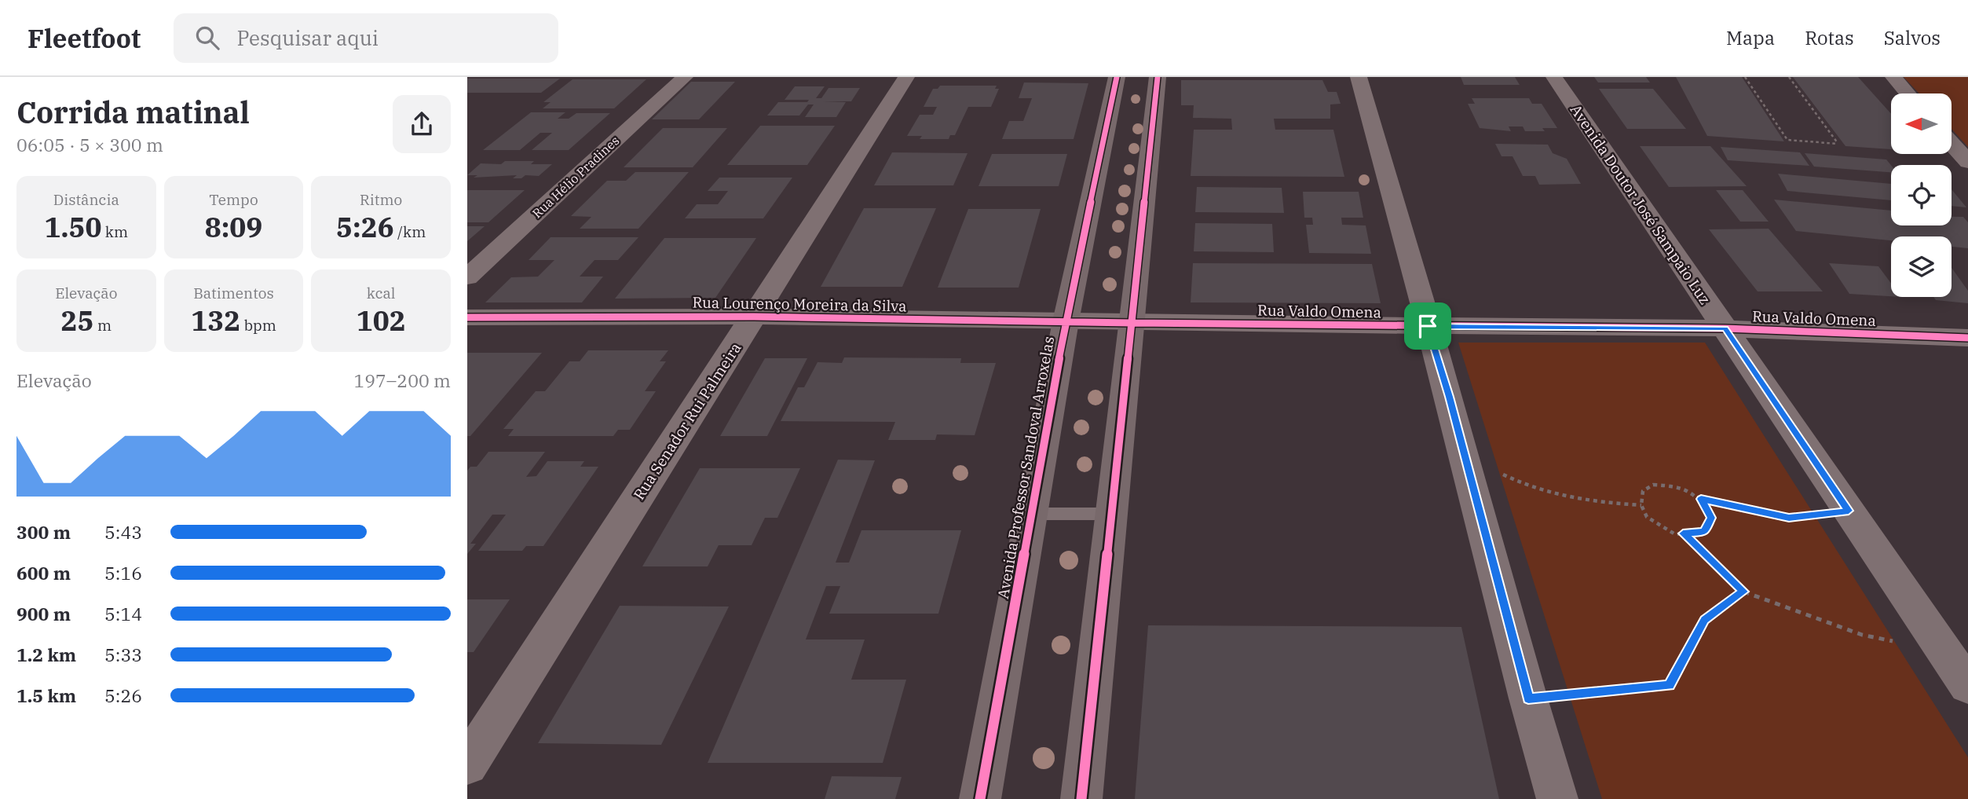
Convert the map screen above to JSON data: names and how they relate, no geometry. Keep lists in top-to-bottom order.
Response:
{
  "streets": {
    "street": [
      "Rua Hélio Pradines",
      "Avenida Doutor José Sampaio Luz",
      "Rua Lourenço Moreira da Silva",
      "Rua Valdo Omena",
      "Rua Senador Rui Palmeira",
      "Avenida Professor Sandoval Arroxelas"
    ]
  },
  "crossings": [
    ["Avenida Doutor José Sampaio Luz", "Rua Valdo Omena"],
    ["Rua Lourenço Moreira da Silva", "Rua Valdo Omena"],
    ["Rua Lourenço Moreira da Silva", "Rua Senador Rui Palmeira"],
    ["Rua Lourenço Moreira da Silva", "Avenida Professor Sandoval Arroxelas"]
  ],
  "north": "left",
  "page": {
    "header": "Fleetfoot",
    "search": "Pesquisar aqui",
    "nav": ["Mapa", "Rotas", "Salvos"],
    "heading": ["Corrida matinal", "06:05 · 5 × 300 m"],
    "stats": [
      ["Distância", "1.50 km"],
      ["Tempo", "8:09"],
      ["Ritmo", "5:26 /km"],
      ["Elevação", "25 m"],
      ["Batimentos", "132 bpm"],
      ["kcal", "102"]
    ],
    "chart": ["Elevação", "197–200 m"],
    "list": [
      {
        "name": "300 m",
        "note": "5:43"
      },
      {
        "name": "600 m",
        "note": "5:16"
      },
      {
        "name": "900 m",
        "note": "5:14"
      },
      {
        "name": "1.2 km",
        "note": "5:33"
      },
      {
        "name": "1.5 km",
        "note": "5:26"
      }
    ]
  }
}
